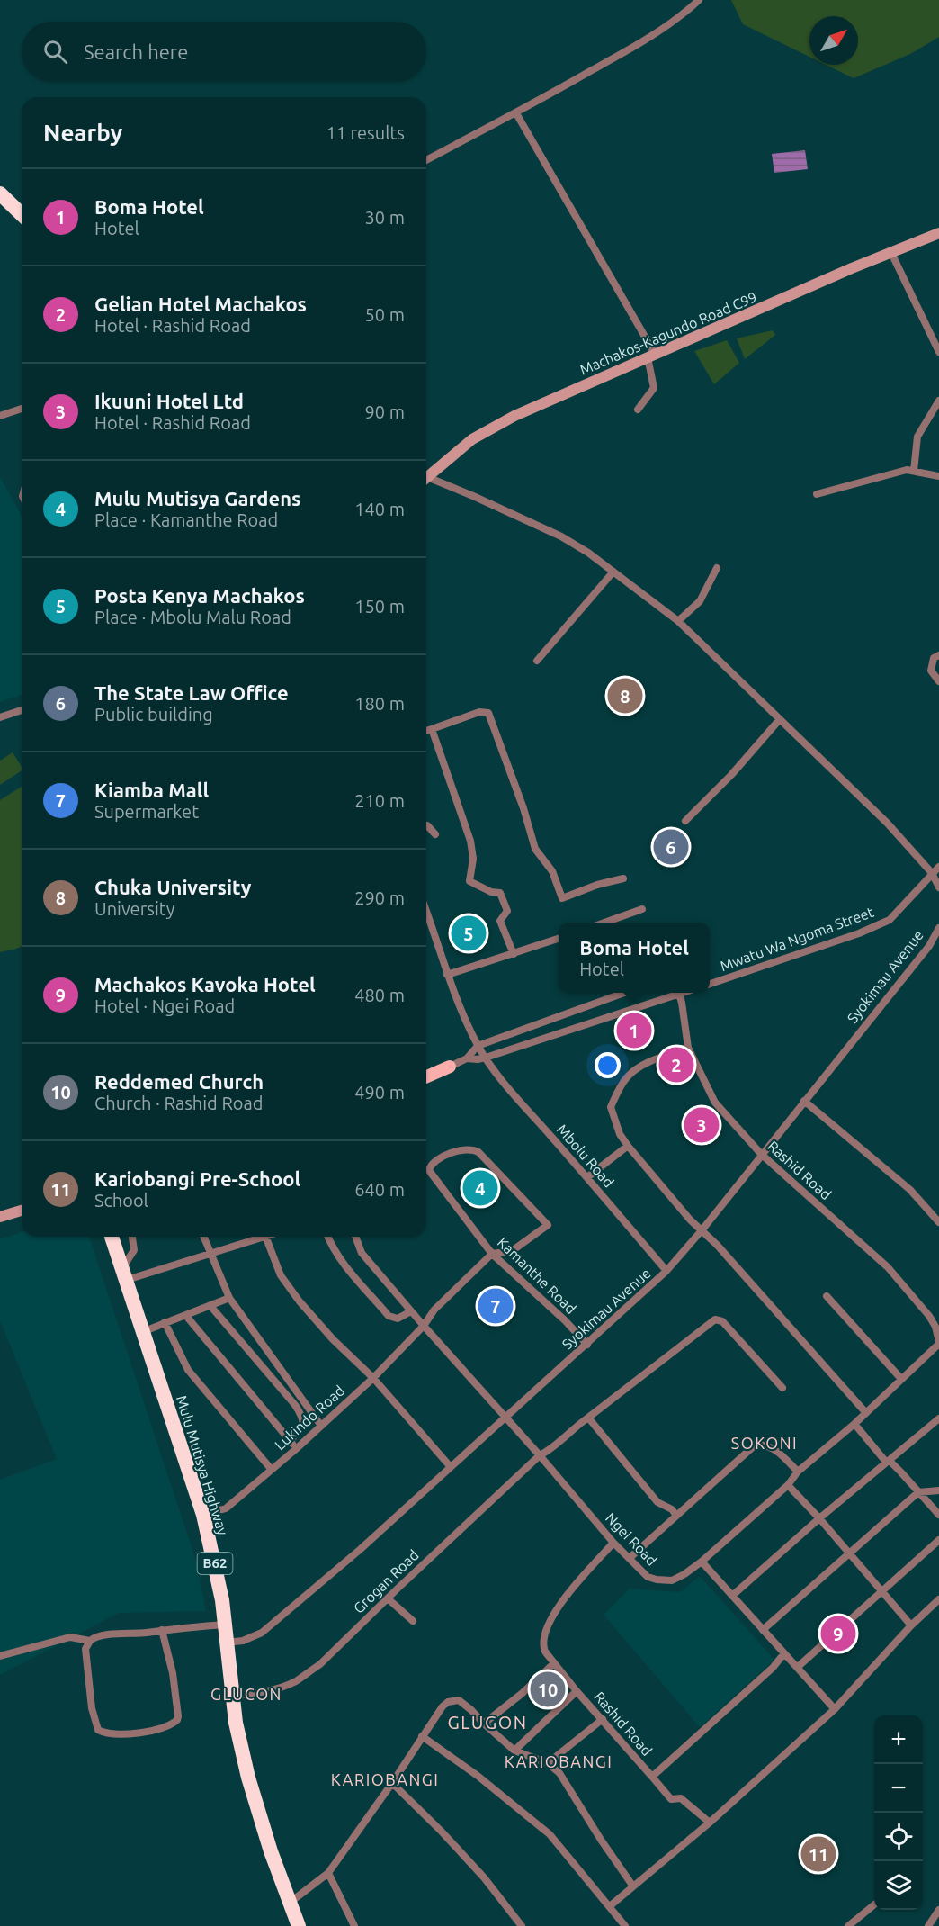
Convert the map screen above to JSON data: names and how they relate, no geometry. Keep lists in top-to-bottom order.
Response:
{
  "streets": {
    "highway": ["Mulu Mutisya Highway", "B62"],
    "main road": ["Machakos-Kagundo Road C99"],
    "street": [
      "Mwatu Wa Ngoma Street",
      "Syokimau Avenue",
      "Mbolu Road",
      "Rashid Road",
      "Kamanthe Road",
      "Lukindo Road",
      "Ngei Road",
      "Grogan Road"
    ]
  },
  "crossings": [
    ["Syokimau Avenue", "Mbolu Road"],
    ["Syokimau Avenue", "Rashid Road"],
    ["Syokimau Avenue", "Kamanthe Road"],
    ["Syokimau Avenue", "Mulu Mutisya Highway"],
    ["Syokimau Avenue", "Ngei Road"],
    ["Rashid Road", "Ngei Road"],
    ["Lukindo Road", "Mulu Mutisya Highway"],
    ["Lukindo Road", "Ngei Road"],
    ["Mulu Mutisya Highway", "B62"],
    ["Mulu Mutisya Highway", "Grogan Road"],
    ["Ngei Road", "Grogan Road"]
  ],
  "districts": [
    "SOKONI",
    "GLUCON",
    "GLUGON",
    "KARIOBANGI",
    "KARIOBANGI"
  ],
  "north": "top right",
  "page": {
    "search": "Search here",
    "heading": ["Nearby", "11 results"],
    "list": [
      {
        "mark": "1",
        "name": "Boma Hotel",
        "note": "Hotel",
        "value": "30 m"
      },
      {
        "mark": "2",
        "name": "Gelian Hotel Machakos",
        "note": "Hotel · Rashid Road",
        "value": "50 m"
      },
      {
        "mark": "3",
        "name": "Ikuuni Hotel Ltd",
        "note": "Hotel · Rashid Road",
        "value": "90 m"
      },
      {
        "mark": "4",
        "name": "Mulu Mutisya Gardens",
        "note": "Place · Kamanthe Road",
        "value": "140 m"
      },
      {
        "mark": "5",
        "name": "Posta Kenya Machakos",
        "note": "Place · Mbolu Malu Road",
        "value": "150 m"
      },
      {
        "mark": "6",
        "name": "The State Law Office",
        "note": "Public building",
        "value": "180 m"
      },
      {
        "mark": "7",
        "name": "Kiamba Mall",
        "note": "Supermarket",
        "value": "210 m"
      },
      {
        "mark": "8",
        "name": "Chuka University",
        "note": "University",
        "value": "290 m"
      },
      {
        "mark": "9",
        "name": "Machakos Kavoka Hotel",
        "note": "Hotel · Ngei Road",
        "value": "480 m"
      },
      {
        "mark": "10",
        "name": "Reddemed Church",
        "note": "Church · Rashid Road",
        "value": "490 m"
      },
      {
        "mark": "11",
        "name": "Kariobangi Pre-School",
        "note": "School",
        "value": "640 m"
      }
    ],
    "pins": [
      "8",
      "6",
      "5",
      "1",
      "2",
      "3",
      "4",
      "7",
      "9",
      "10",
      "11"
    ],
    "popup": ["Boma Hotel", "Hotel"],
    "map_buttons": ["+", "−"]
  }
}
